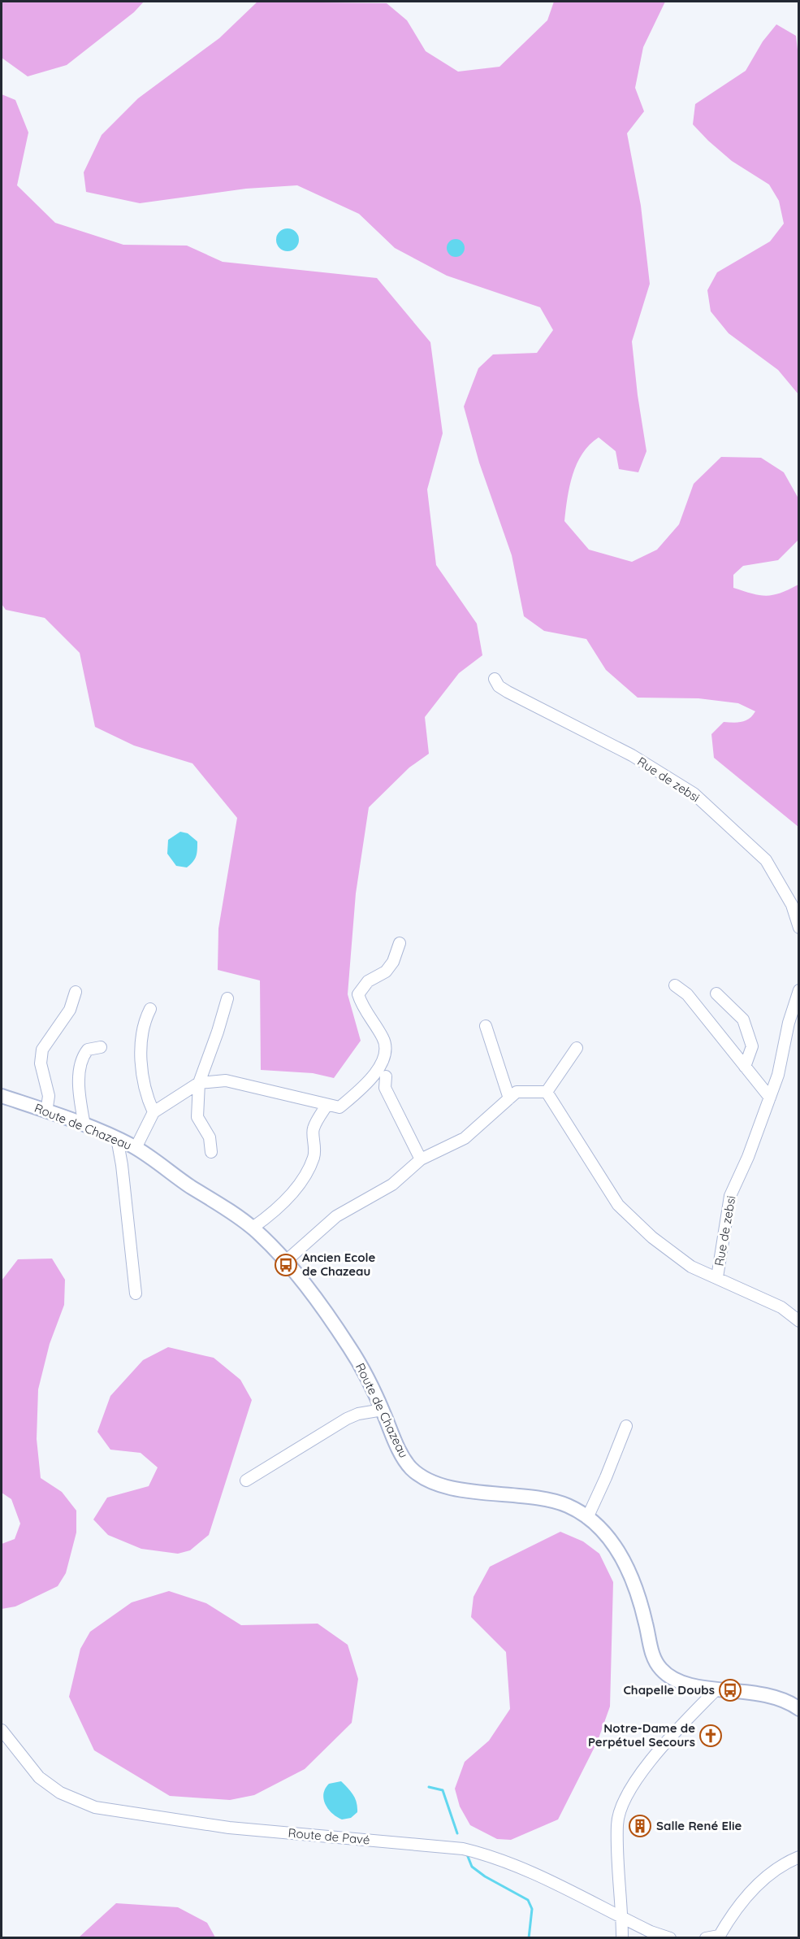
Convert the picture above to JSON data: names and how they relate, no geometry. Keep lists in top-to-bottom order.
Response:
{
  "streets": {
    "main road": ["Route de Chazeau"],
    "street": ["Rue de zebsi", "Route de Pavé"]
  },
  "places": {
    "bus stop": ["Ancien Ecole de Chazeau", "Chapelle Doubs"],
    "church": ["Notre-Dame de Perpétuel Secours"],
    "building": ["Salle René Elie"]
  }
}
